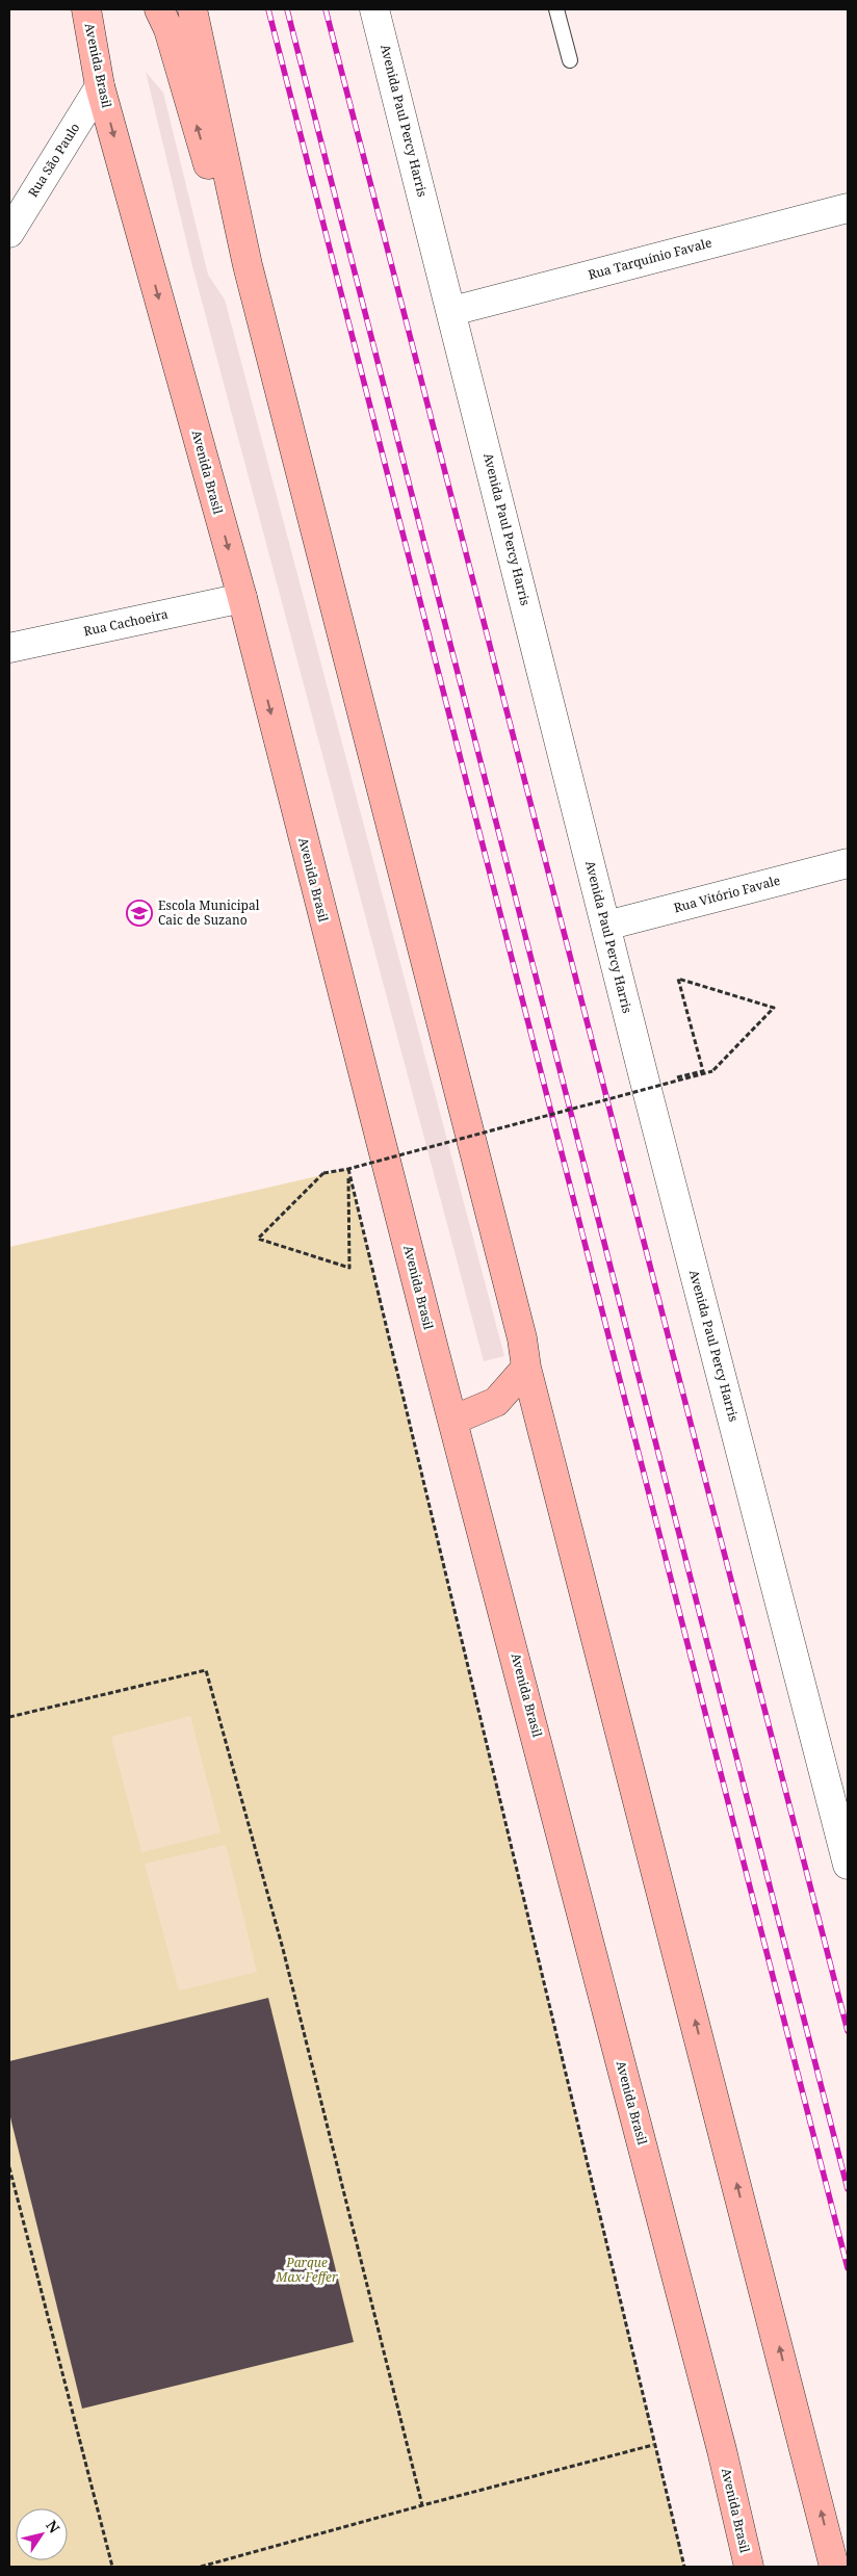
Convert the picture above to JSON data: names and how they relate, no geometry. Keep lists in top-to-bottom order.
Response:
{
  "streets": {
    "main road": ["Avenida Brasil"],
    "street": [
      "Avenida Paul Percy Harris",
      "Rua São Paulo",
      "Rua Tarquínio Favale",
      "Rua Cachoeira",
      "Rua Vitório Favale"
    ]
  },
  "crossings": [
    ["Avenida Brasil", "Rua São Paulo"],
    ["Avenida Brasil", "Rua Cachoeira"],
    ["Avenida Paul Percy Harris", "Rua Tarquínio Favale"],
    ["Avenida Paul Percy Harris", "Rua Vitório Favale"]
  ],
  "parks": ["Parque Max Feffer"],
  "places": {
    "school or university": ["Escola Municipal Caic de Suzano"]
  },
  "north": "top right"
}
